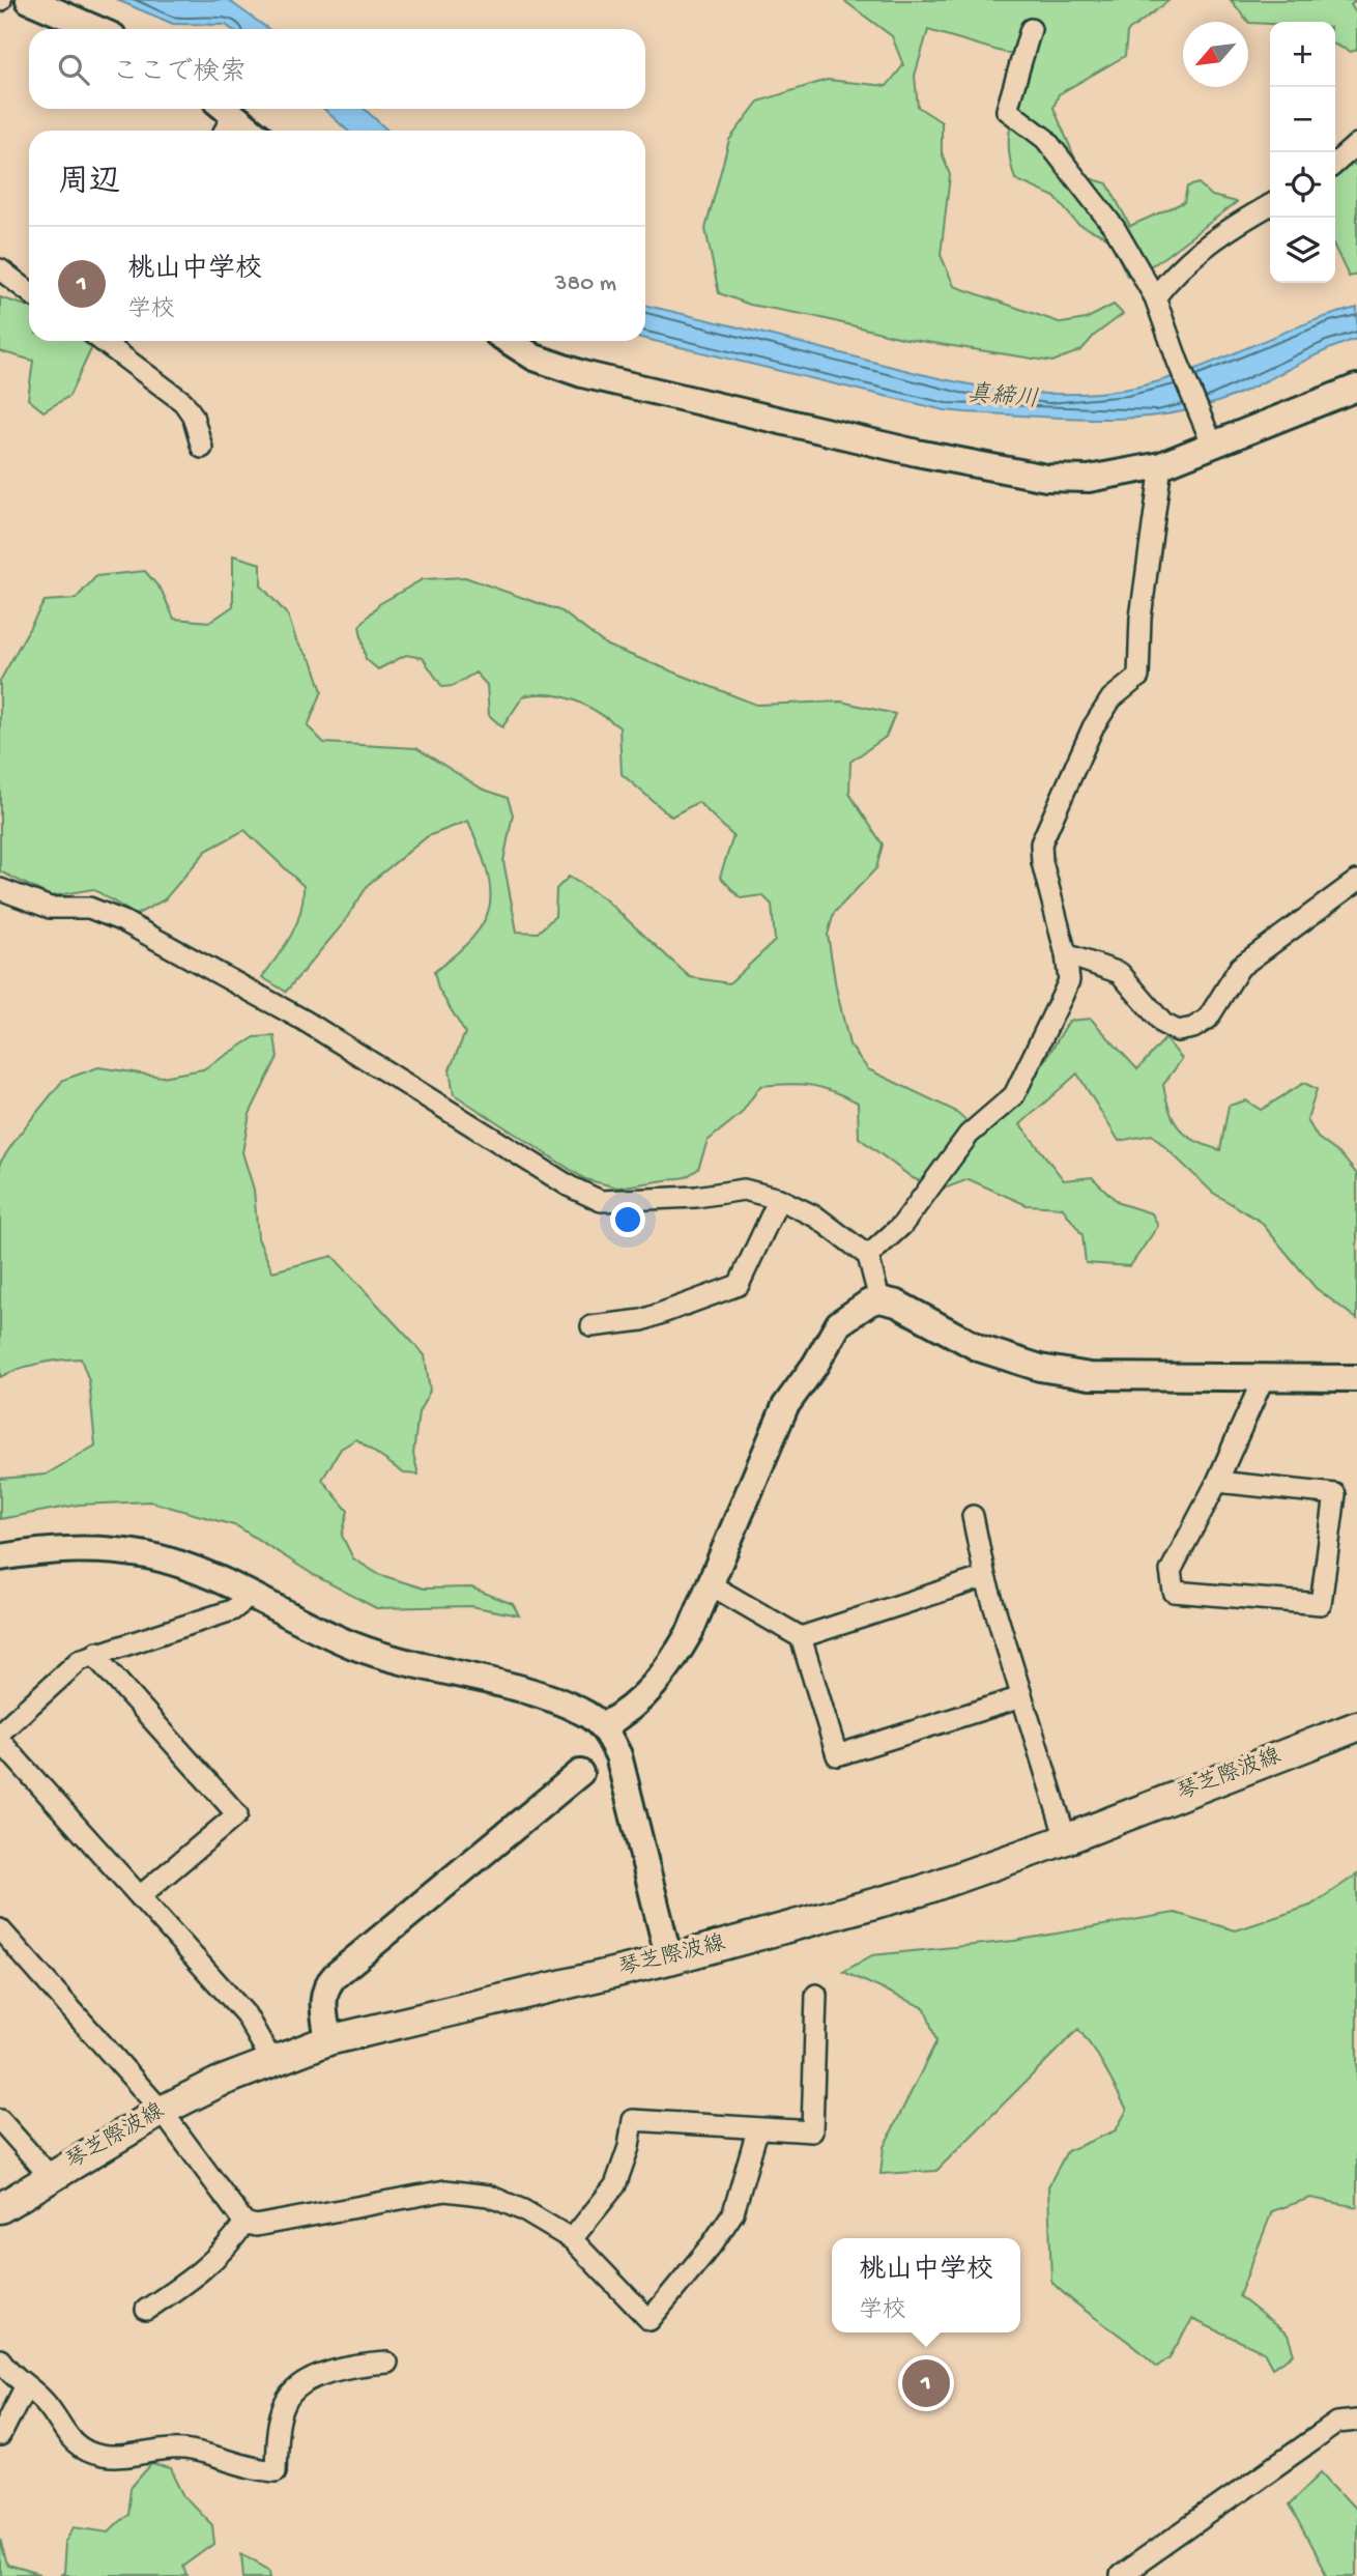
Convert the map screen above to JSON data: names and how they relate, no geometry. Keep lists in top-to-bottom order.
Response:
{
  "streets": {
    "main road": ["琴芝際波線"]
  },
  "water": ["真締川"],
  "north": "bottom left",
  "page": {
    "map_buttons": ["+", "−"],
    "search": "ここで検索",
    "heading": "周辺",
    "list": [
      {
        "mark": "1",
        "name": "桃山中学校",
        "note": "学校",
        "value": "380 m"
      }
    ],
    "popup": ["桃山中学校", "学校"],
    "pins": "1"
  }
}
